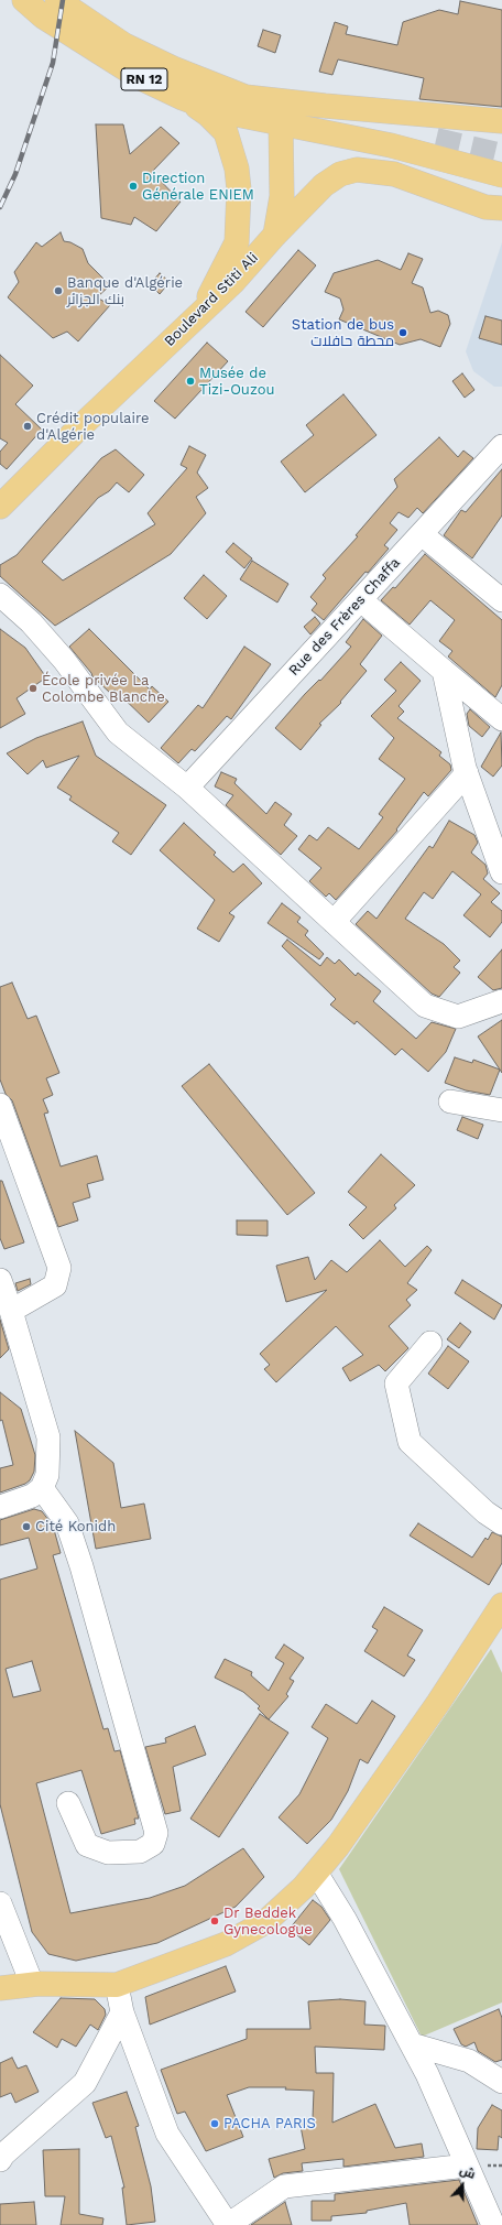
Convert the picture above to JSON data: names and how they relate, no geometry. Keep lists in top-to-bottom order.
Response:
{
  "streets": {
    "main road": ["RN 12", "Boulevard Stiti Ali"],
    "street": ["Rue des Frères Chaffa"]
  },
  "places": [
    "Direction Générale ENIEM",
    "Banque d'Algérie بنك الجزائر",
    "Station de bus محطة حافلات",
    "Musée de Tizi-Ouzou",
    "Crédit populaire d'Algérie",
    "École privée La Colombe Blanche",
    "Cité Konidh",
    "Dr Beddek Gynecologue",
    "PACHA PARIS"
  ],
  "north": "top"
}
